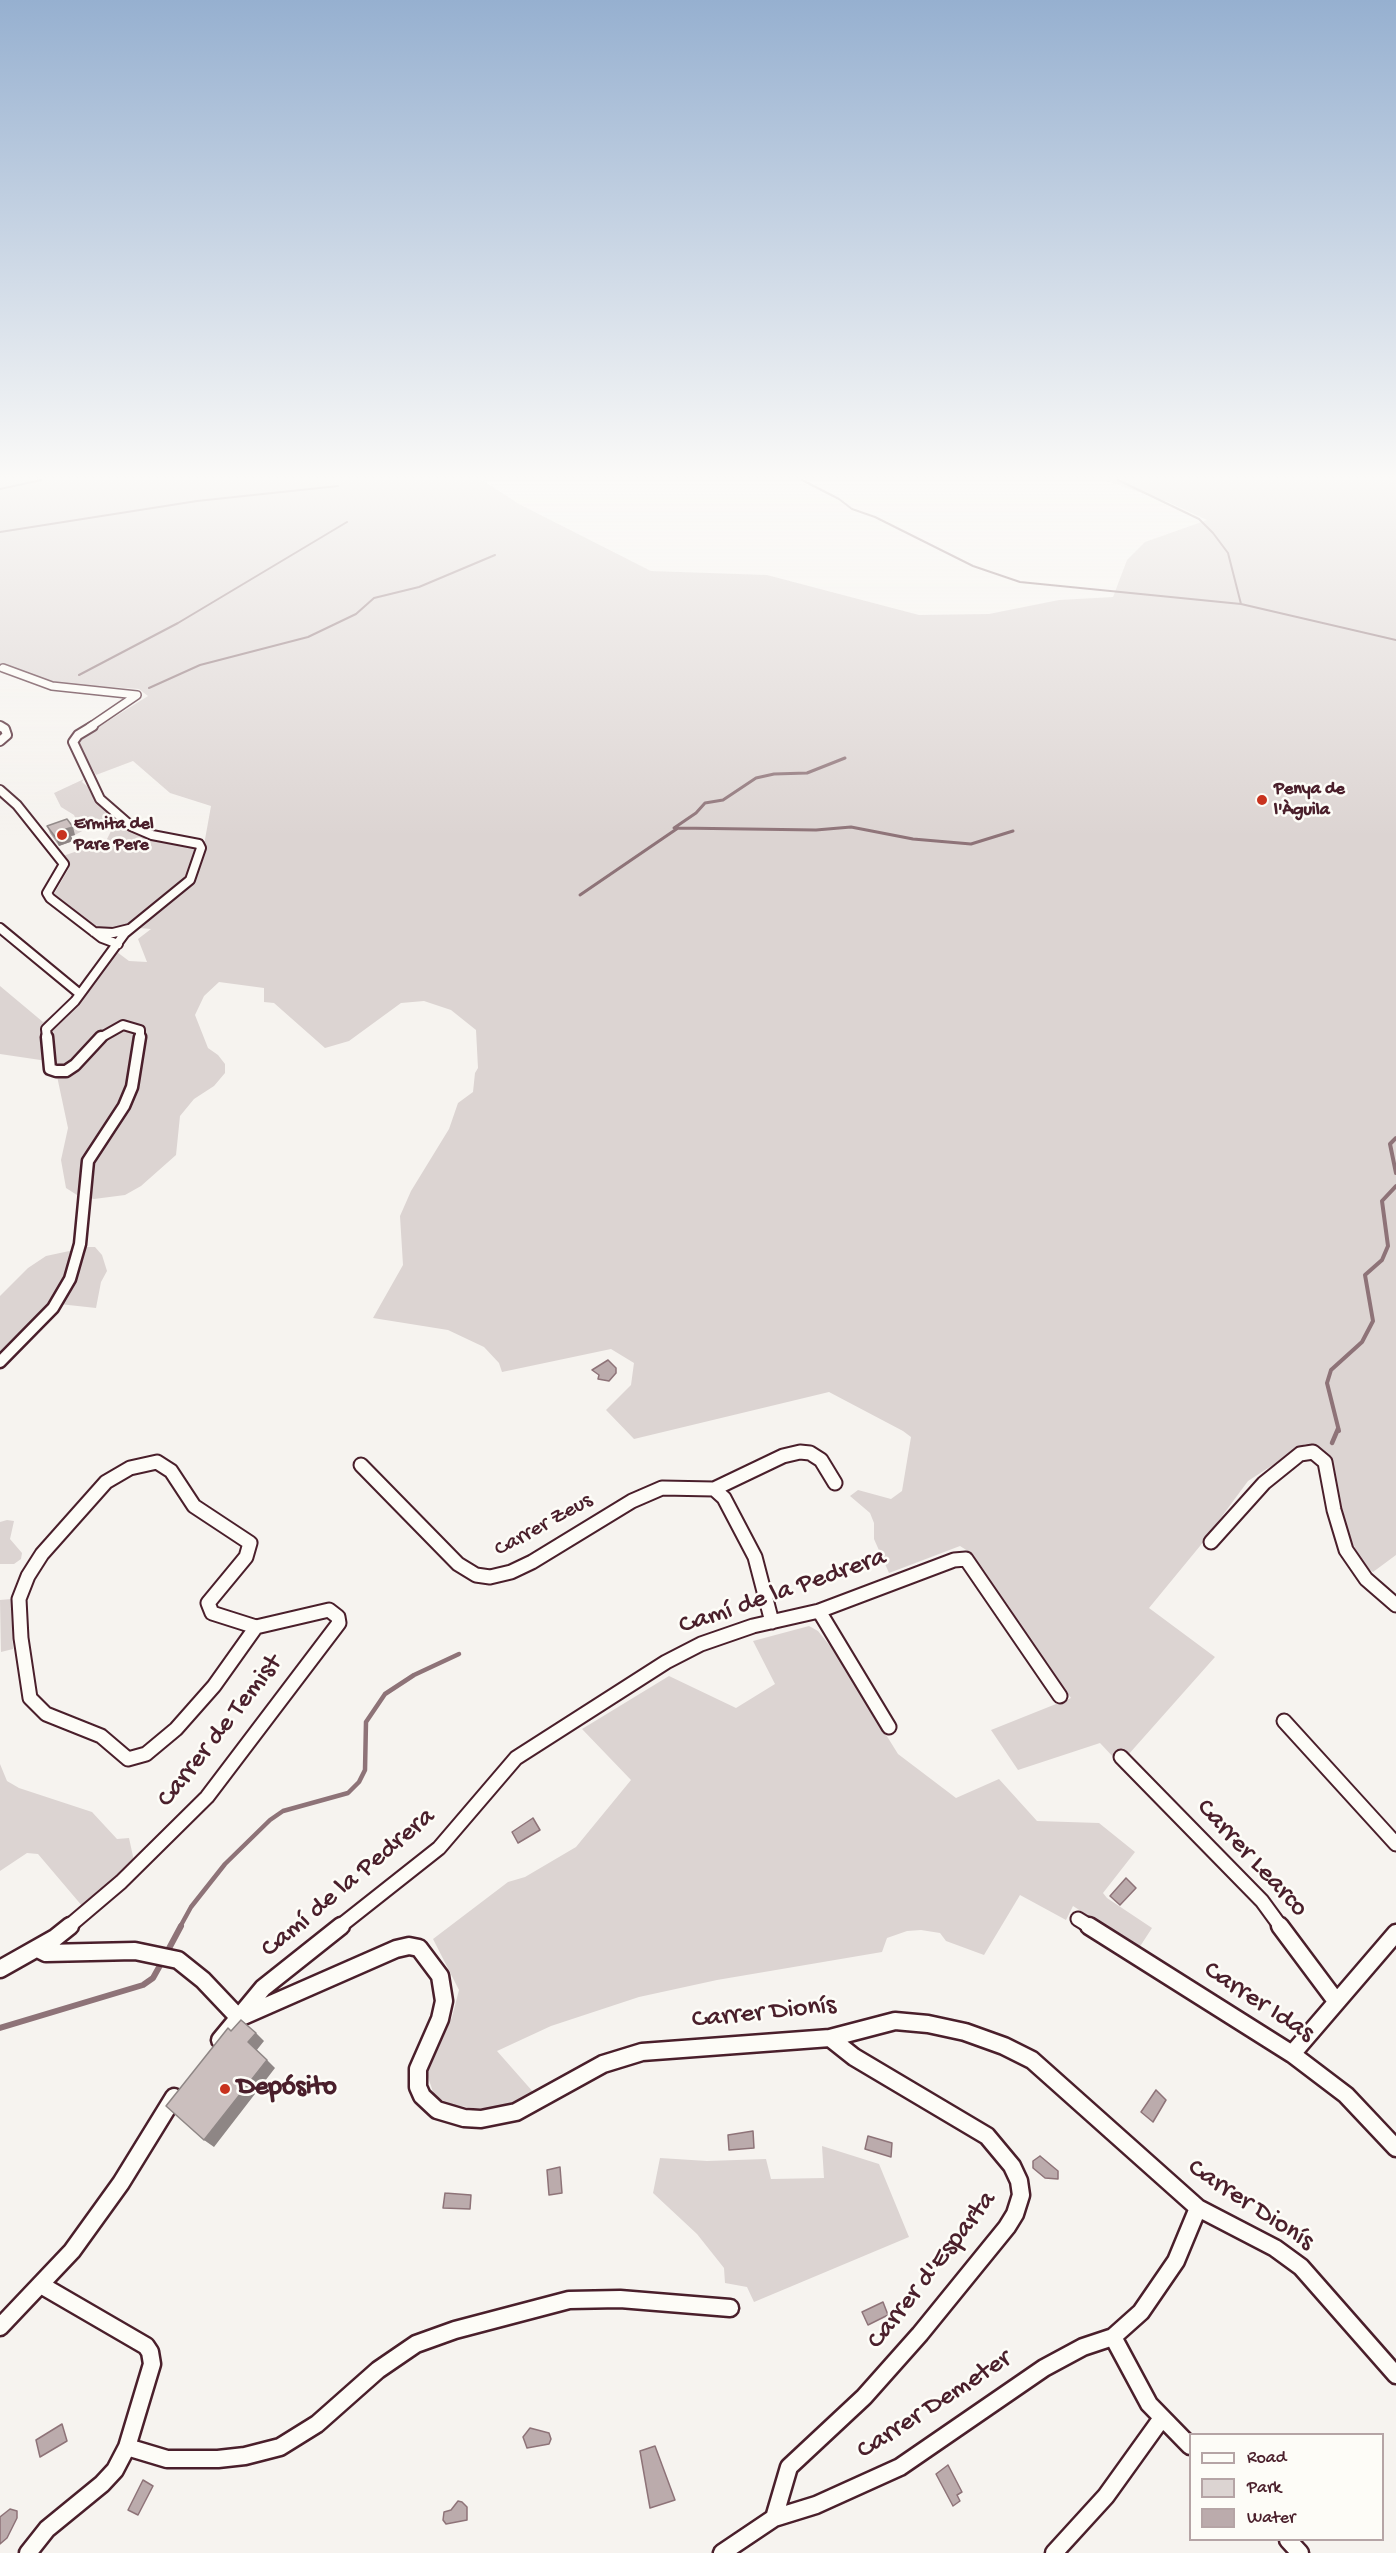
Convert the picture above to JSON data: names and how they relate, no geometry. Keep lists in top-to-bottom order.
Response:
{
  "streets": {
    "street": [
      "Carrer Zeus",
      "Camí de la Pedrera",
      "Carrer de Temist",
      "Carrer Learco",
      "Carrer Idas",
      "Carrer Dionís",
      "Carrer d'Esparta",
      "Carrer Demeter"
    ]
  },
  "crossings": [
    ["Camí de la Pedrera", "Carrer Dionís"],
    ["Carrer Dionís", "Carrer d'Esparta"],
    ["Carrer Dionís", "Carrer Demeter"],
    ["Carrer d'Esparta", "Carrer Demeter"]
  ],
  "places": ["Penya de l'Àguila", "Ermita del Pare Pere", "Depósito"],
  "legend": ["Road", "Park", "Water"]
}
